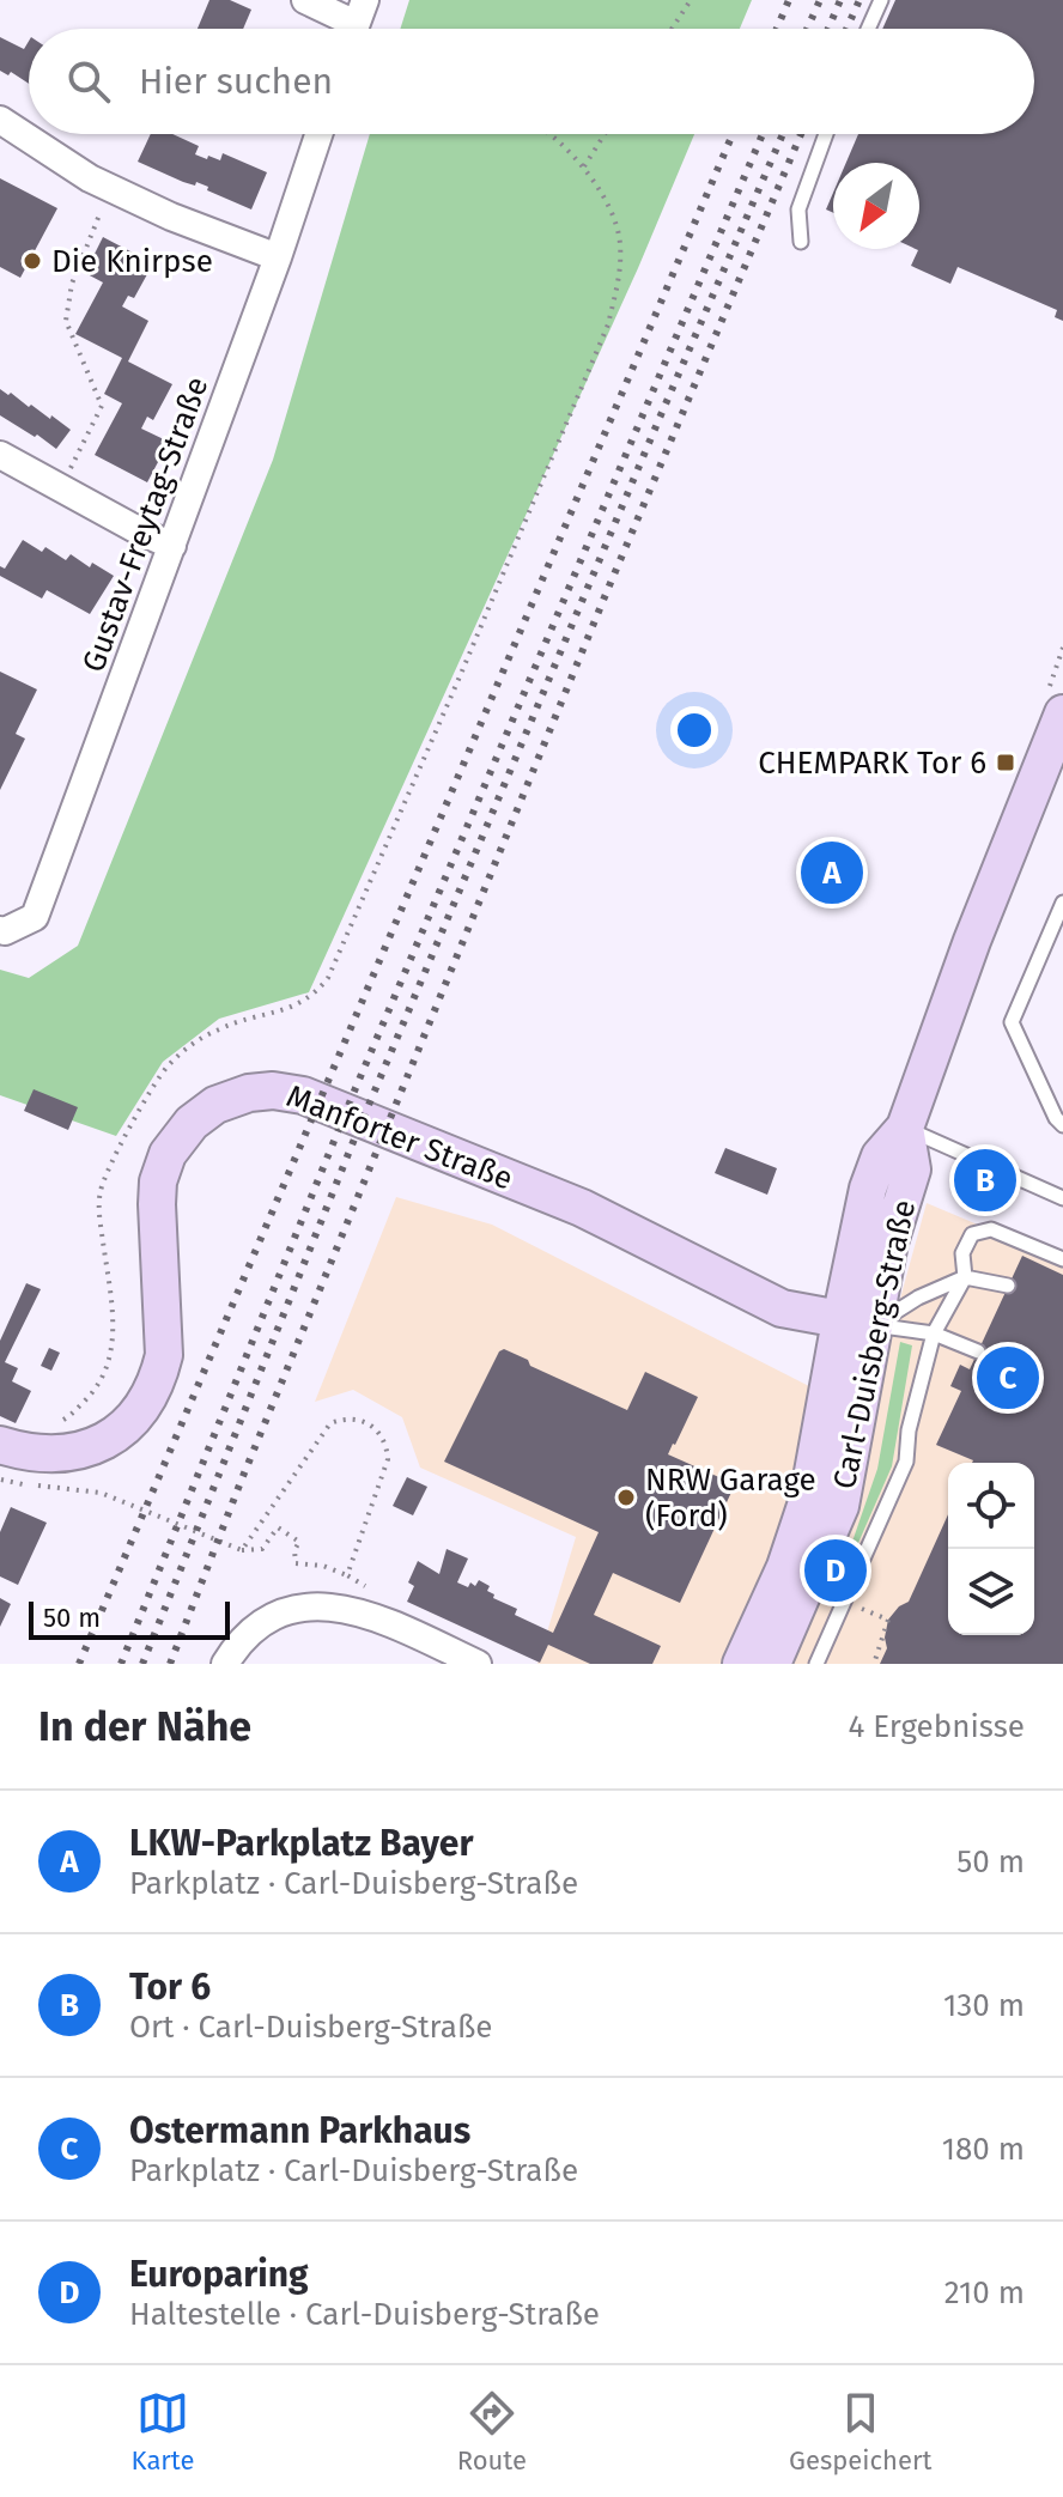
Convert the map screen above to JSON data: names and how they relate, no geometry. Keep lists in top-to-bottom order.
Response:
{
  "streets": {
    "street": ["Gustav-Freytag-Straße", "Manforter Straße", "Carl-Duisberg-Straße"]
  },
  "crossings": [
    ["Manforter Straße", "Carl-Duisberg-Straße"]
  ],
  "places": {
    "other": ["Die Knirpse", "NRW Garage (Ford)"],
    "transit": ["CHEMPARK Tor 6"]
  },
  "scale_bar": "50 m",
  "north": "bottom left",
  "page": {
    "search": "Hier suchen",
    "pins": [
      "A",
      "B",
      "C",
      "D"
    ],
    "scale": "50 m",
    "heading": ["In der Nähe", "4 Ergebnisse"],
    "list": [
      {
        "mark": "A",
        "name": "LKW-Parkplatz Bayer",
        "note": "Parkplatz · Carl-Duisberg-Straße",
        "value": "50 m"
      },
      {
        "mark": "B",
        "name": "Tor 6",
        "note": "Ort · Carl-Duisberg-Straße",
        "value": "130 m"
      },
      {
        "mark": "C",
        "name": "Ostermann Parkhaus",
        "note": "Parkplatz · Carl-Duisberg-Straße",
        "value": "180 m"
      },
      {
        "mark": "D",
        "name": "Europaring",
        "note": "Haltestelle · Carl-Duisberg-Straße",
        "value": "210 m"
      }
    ],
    "nav": ["Karte", "Route", "Gespeichert"]
  }
}
